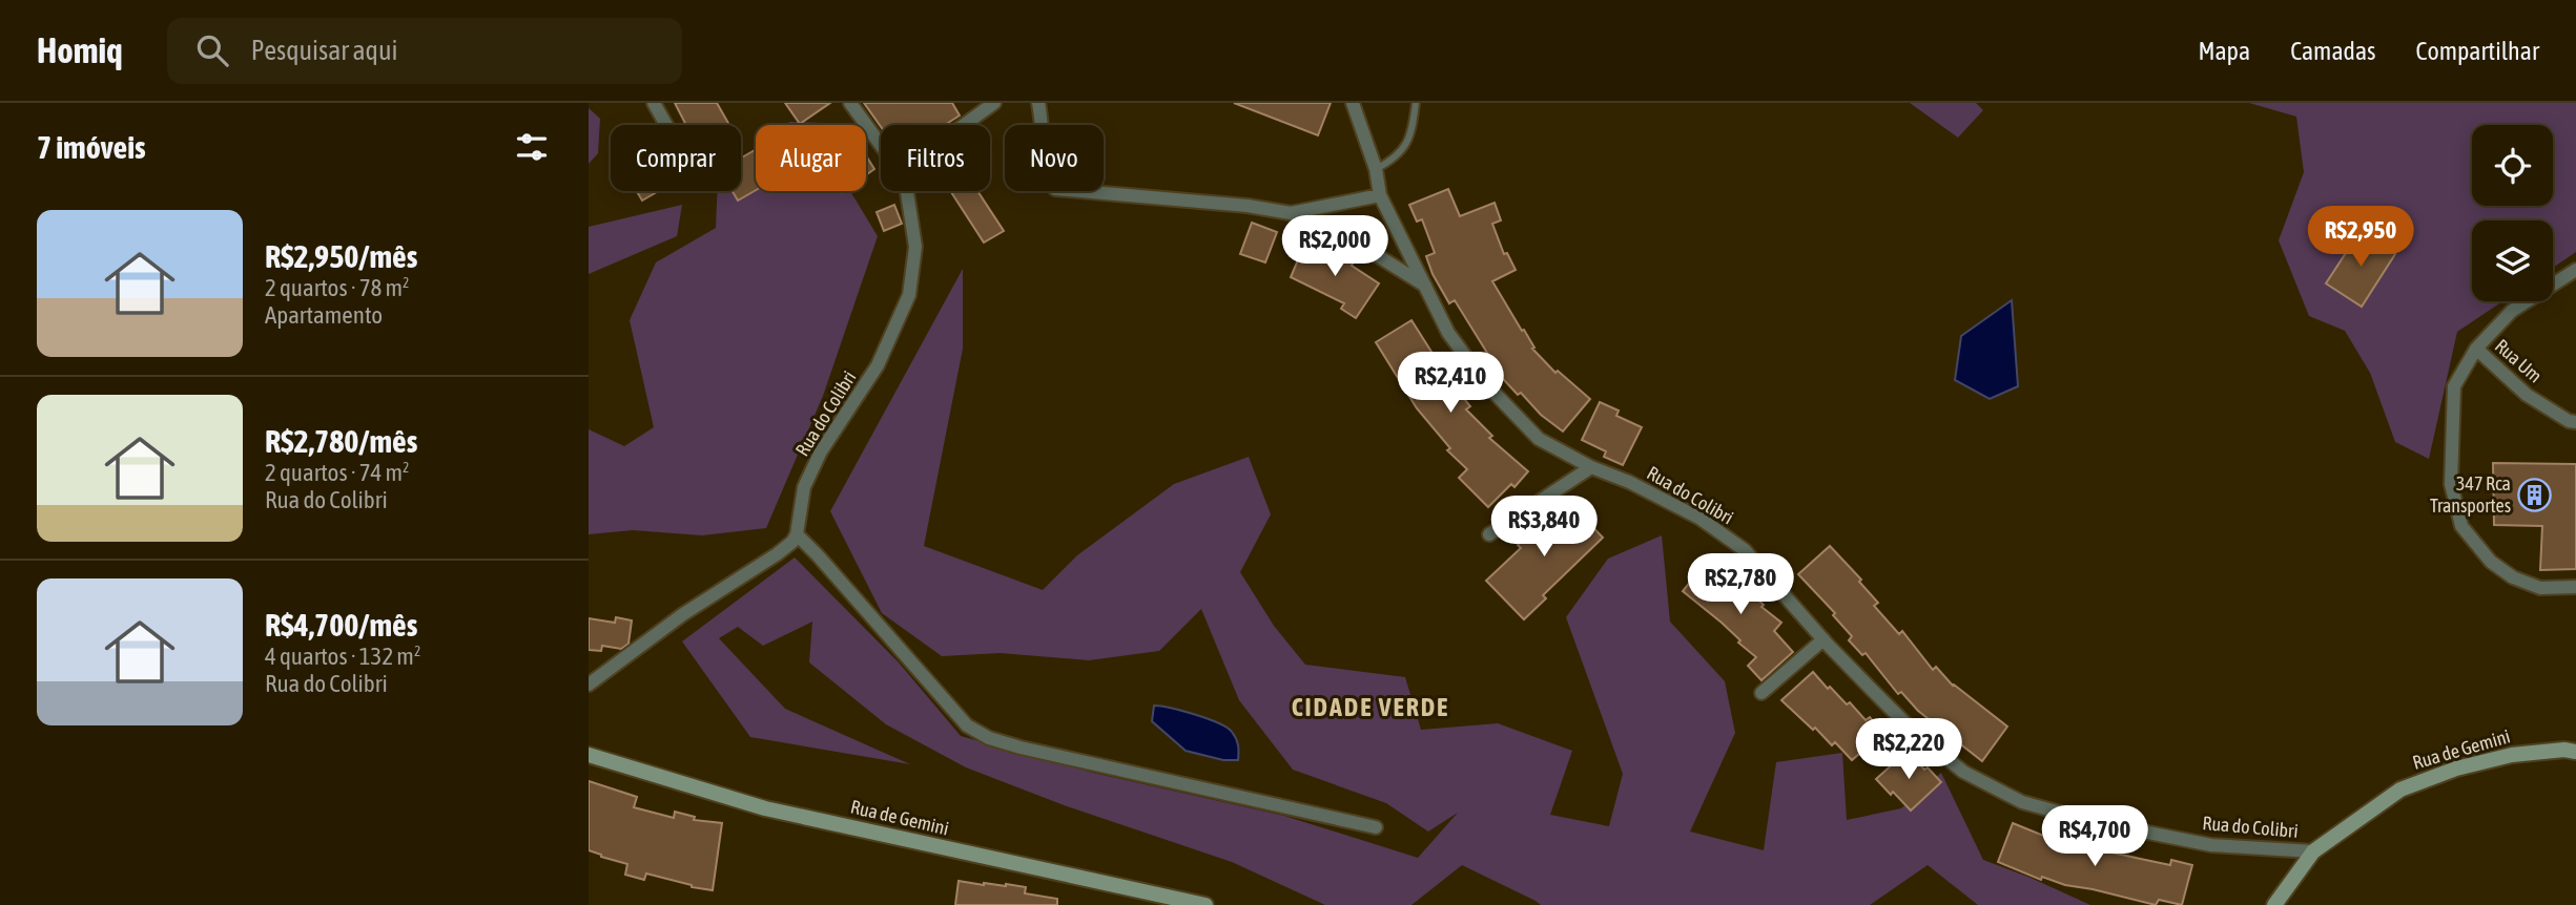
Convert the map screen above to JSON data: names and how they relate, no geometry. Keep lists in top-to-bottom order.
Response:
{
  "streets": {
    "street": ["Rua Um", "Rua do Colibri", "Rua de Gemini"]
  },
  "crossings": [
    ["Rua do Colibri", "Rua de Gemini"]
  ],
  "districts": ["CIDADE VERDE"],
  "places": {
    "building": ["347 Rca Transportes"]
  },
  "page": {
    "header": "Homiq",
    "search": "Pesquisar aqui",
    "nav": ["Mapa", "Camadas", "Compartilhar"],
    "heading": "7 imóveis",
    "chip": [
      "Comprar",
      "Alugar",
      "Filtros",
      "Novo"
    ],
    "list": [
      {
        "name": "R$2,950/mês",
        "note": "2 quartos · 78 m² · Apartamento"
      },
      {
        "name": "R$2,780/mês",
        "note": "2 quartos · 74 m² · Rua do Colibri"
      },
      {
        "name": "R$4,700/mês",
        "note": "4 quartos · 132 m² · Rua do Colibri"
      }
    ],
    "price": [
      "R$2,950",
      "R$2,000",
      "R$2,410",
      "R$3,840",
      "R$2,780",
      "R$2,220",
      "R$4,700"
    ]
  }
}
